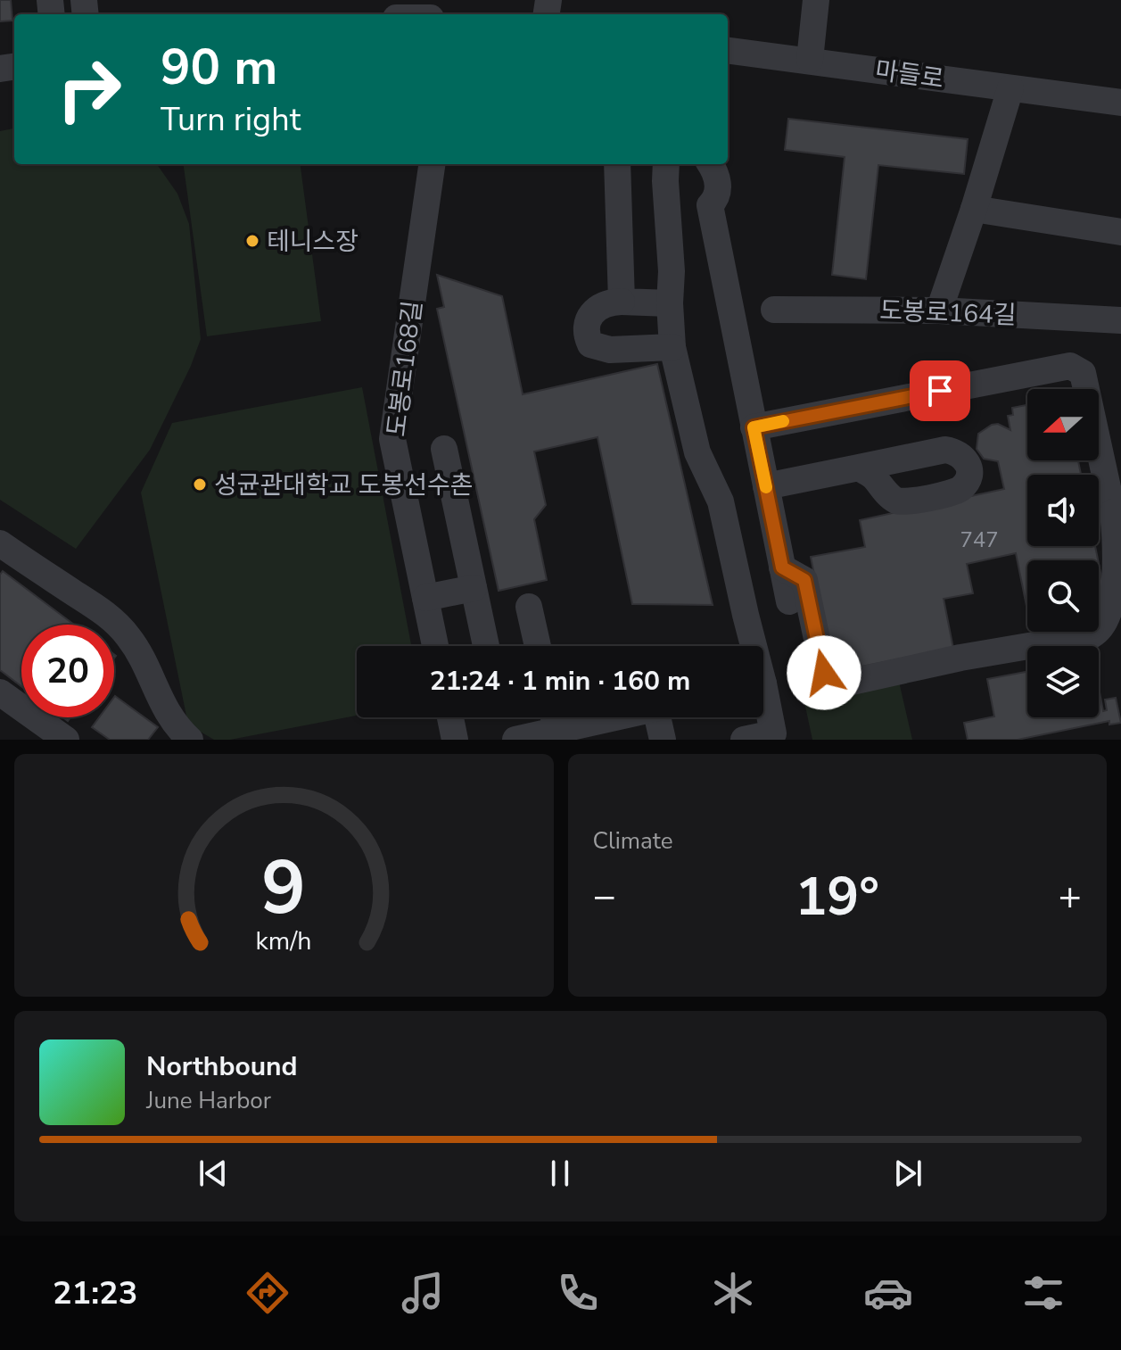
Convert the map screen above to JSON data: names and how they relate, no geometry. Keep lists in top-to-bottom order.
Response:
{
  "streets": {
    "street": ["마들로", "도봉로164길", "도봉로168길"]
  },
  "places": ["테니스장", "성균관대학교 도봉선수촌"],
  "house_numbers": ["747"],
  "north": "left",
  "page": {
    "turn": ["90 m", "Turn right"],
    "limit": "20",
    "trip": "21:24 · 1 min · 160 m",
    "tile": "Climate",
    "heat": ["−", "19°", "+"],
    "song": ["Northbound", "June Harbor"],
    "tabs": "21:23",
    "gauge": ["9", "km/h"]
  }
}
